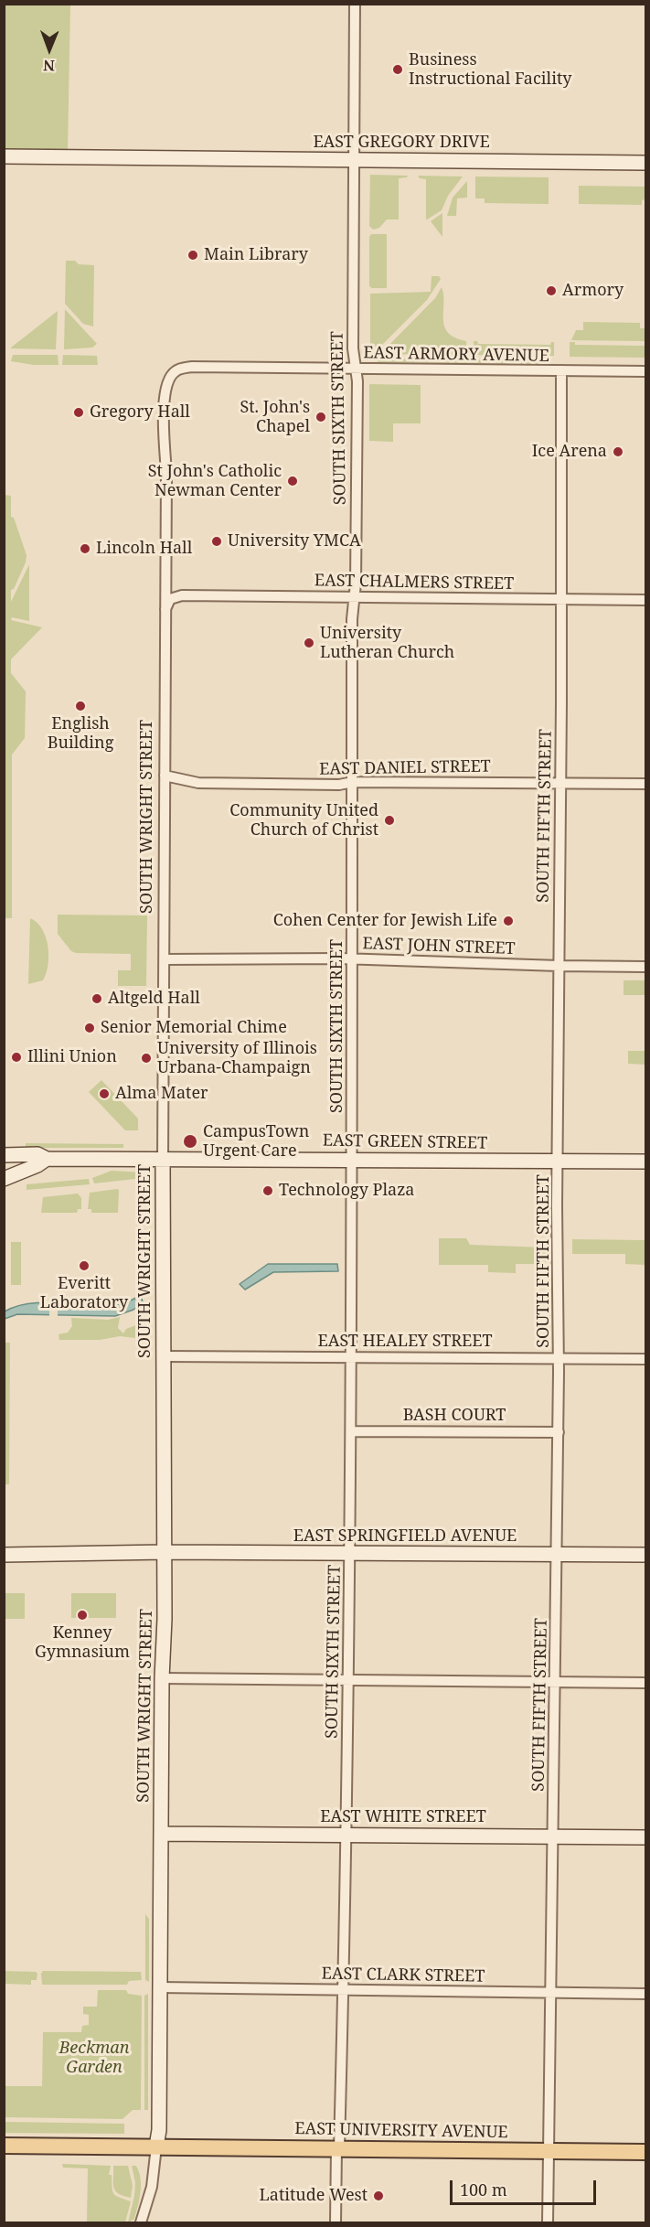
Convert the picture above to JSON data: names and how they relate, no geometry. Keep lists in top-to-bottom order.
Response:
{
  "streets": {
    "main road": ["EAST UNIVERSITY AVENUE"],
    "street": [
      "EAST GREGORY DRIVE",
      "EAST ARMORY AVENUE",
      "SOUTH SIXTH STREET",
      "EAST CHALMERS STREET",
      "EAST DANIEL STREET",
      "SOUTH FIFTH STREET",
      "SOUTH WRIGHT STREET",
      "EAST JOHN STREET",
      "EAST GREEN STREET",
      "EAST HEALEY STREET",
      "BASH COURT",
      "EAST SPRINGFIELD AVENUE",
      "EAST WHITE STREET",
      "EAST CLARK STREET"
    ]
  },
  "crossings": [
    ["EAST GREGORY DRIVE", "SOUTH SIXTH STREET"],
    ["EAST ARMORY AVENUE", "SOUTH SIXTH STREET"],
    ["EAST ARMORY AVENUE", "SOUTH FIFTH STREET"],
    ["EAST ARMORY AVENUE", "SOUTH WRIGHT STREET"],
    ["SOUTH SIXTH STREET", "EAST CHALMERS STREET"],
    ["SOUTH SIXTH STREET", "EAST DANIEL STREET"],
    ["SOUTH SIXTH STREET", "EAST JOHN STREET"],
    ["SOUTH SIXTH STREET", "EAST GREEN STREET"],
    ["SOUTH SIXTH STREET", "EAST HEALEY STREET"],
    ["SOUTH SIXTH STREET", "BASH COURT"],
    ["SOUTH SIXTH STREET", "EAST SPRINGFIELD AVENUE"],
    ["SOUTH SIXTH STREET", "EAST WHITE STREET"],
    ["SOUTH SIXTH STREET", "EAST CLARK STREET"],
    ["SOUTH SIXTH STREET", "EAST UNIVERSITY AVENUE"],
    ["EAST CHALMERS STREET", "SOUTH FIFTH STREET"],
    ["EAST CHALMERS STREET", "SOUTH WRIGHT STREET"],
    ["EAST DANIEL STREET", "SOUTH FIFTH STREET"],
    ["EAST DANIEL STREET", "SOUTH WRIGHT STREET"],
    ["SOUTH FIFTH STREET", "EAST JOHN STREET"],
    ["SOUTH FIFTH STREET", "EAST GREEN STREET"],
    ["SOUTH FIFTH STREET", "EAST HEALEY STREET"],
    ["SOUTH FIFTH STREET", "BASH COURT"],
    ["SOUTH FIFTH STREET", "EAST SPRINGFIELD AVENUE"],
    ["SOUTH FIFTH STREET", "EAST WHITE STREET"],
    ["SOUTH FIFTH STREET", "EAST CLARK STREET"],
    ["SOUTH FIFTH STREET", "EAST UNIVERSITY AVENUE"],
    ["SOUTH WRIGHT STREET", "EAST JOHN STREET"],
    ["SOUTH WRIGHT STREET", "EAST GREEN STREET"],
    ["SOUTH WRIGHT STREET", "EAST HEALEY STREET"],
    ["SOUTH WRIGHT STREET", "EAST SPRINGFIELD AVENUE"],
    ["SOUTH WRIGHT STREET", "EAST WHITE STREET"],
    ["SOUTH WRIGHT STREET", "EAST CLARK STREET"],
    ["SOUTH WRIGHT STREET", "EAST UNIVERSITY AVENUE"]
  ],
  "parks": ["Beckman Garden"],
  "places": [
    "Business Instructional Facility",
    "Main Library",
    "Armory",
    "Gregory Hall",
    "St. John's Chapel",
    "Ice Arena",
    "St John's Catholic Newman Center",
    "University YMCA",
    "Lincoln Hall",
    "University Lutheran Church",
    "English Building",
    "Community United Church of Christ",
    "Cohen Center for Jewish Life",
    "Altgeld Hall",
    "Senior Memorial Chime",
    "Illini Union",
    "University of Illinois Urbana-Champaign",
    "Alma Mater",
    "CampusTown Urgent Care",
    "Technology Plaza",
    "Everitt Laboratory",
    "Kenney Gymnasium",
    "Latitude West"
  ],
  "scale_bar": "100 m",
  "north": "bottom"
}
